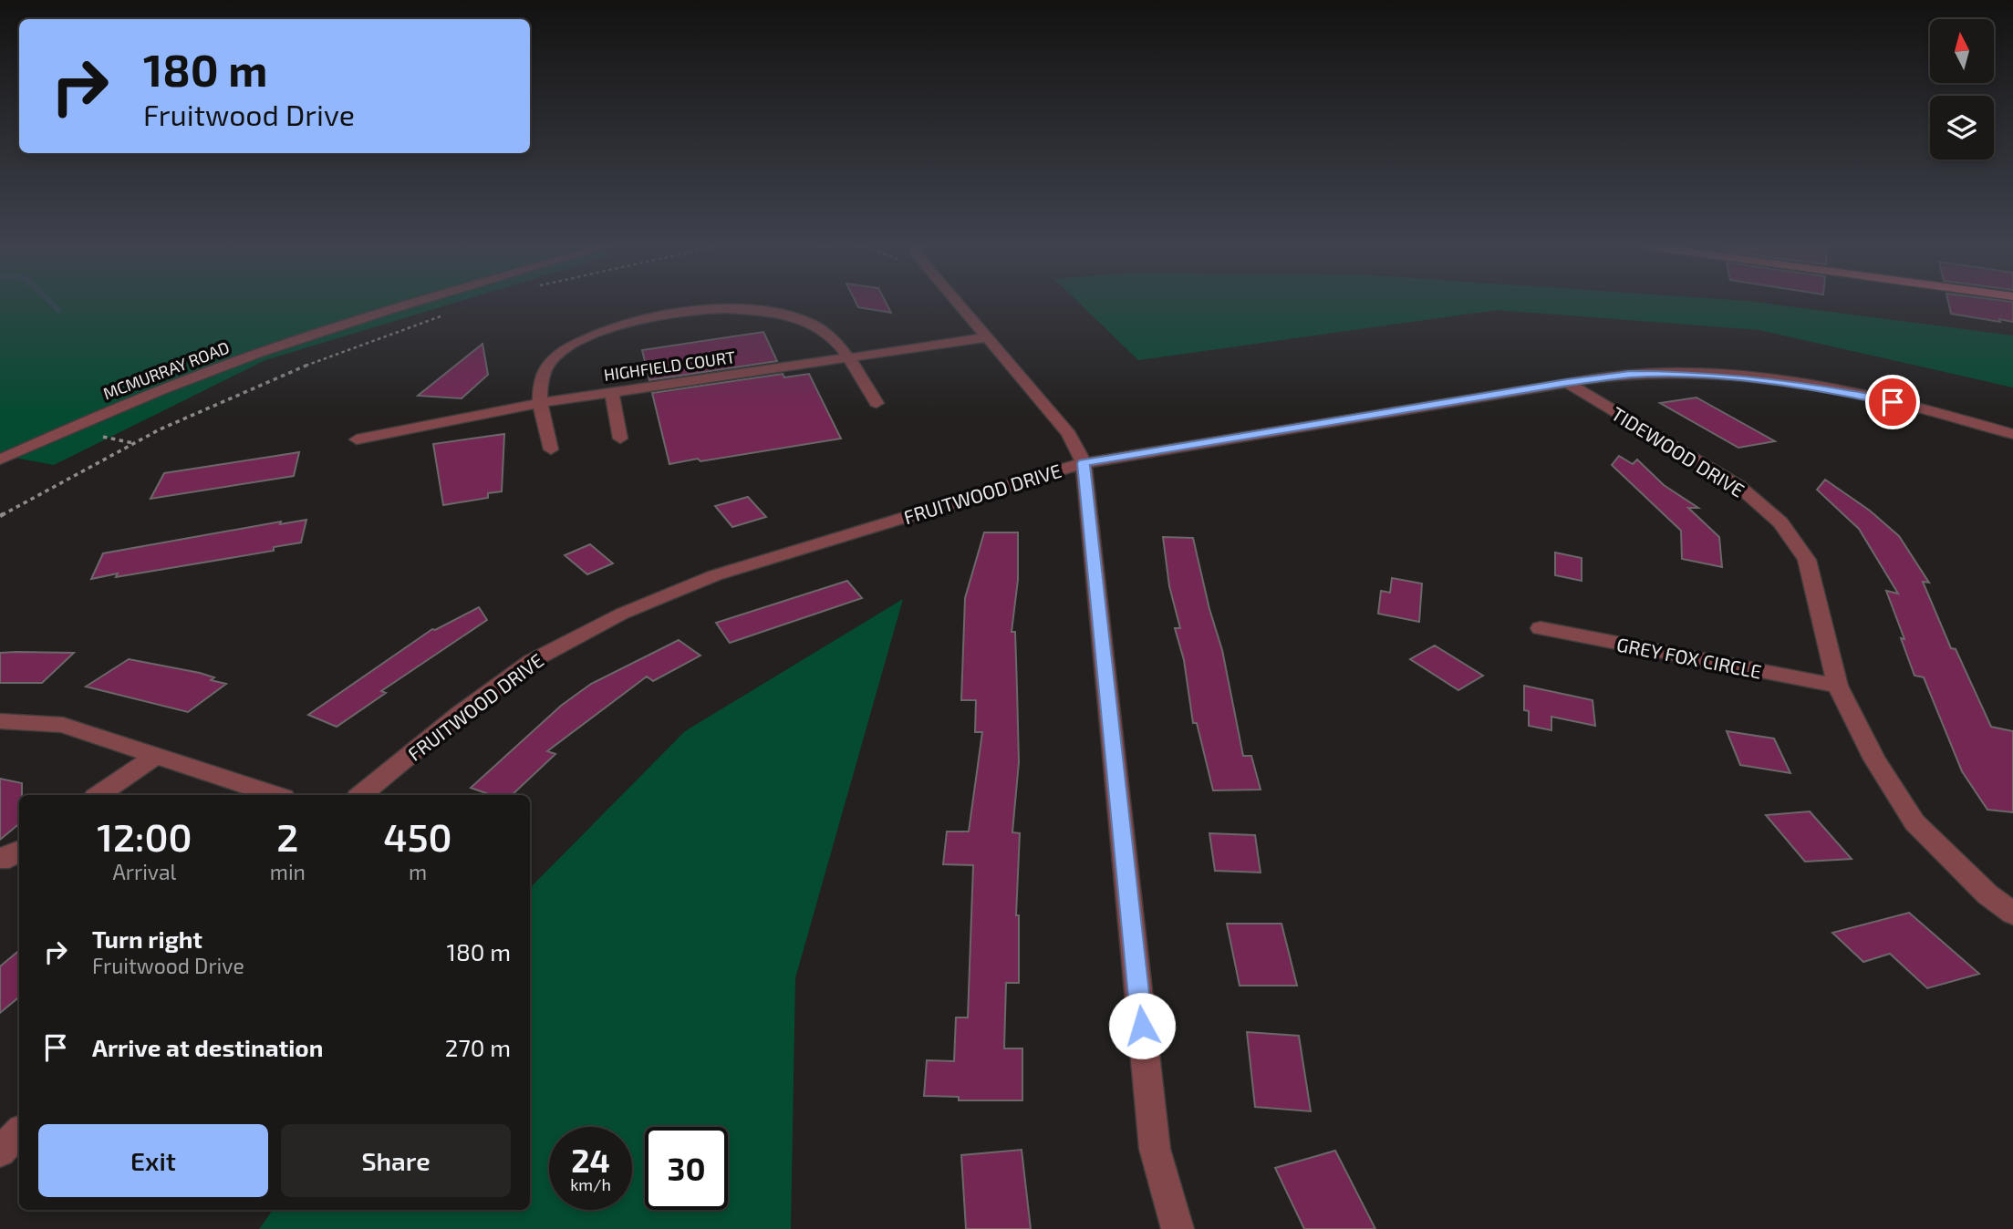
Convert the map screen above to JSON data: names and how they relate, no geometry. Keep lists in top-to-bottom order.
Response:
{
  "streets": {
    "street": [
      "HIGHFIELD COURT",
      "MCMURRAY ROAD",
      "TIDEWOOD DRIVE",
      "FRUITWOOD DRIVE",
      "GREY FOX CIRCLE"
    ]
  },
  "crossings": [
    ["TIDEWOOD DRIVE", "FRUITWOOD DRIVE"],
    ["TIDEWOOD DRIVE", "GREY FOX CIRCLE"]
  ],
  "north": "top",
  "page": {
    "turn": ["180 m", "Fruitwood Drive"],
    "eta": [
      "12:00",
      "Arrival",
      "2",
      "min",
      "450",
      "m"
    ],
    "list": [
      {
        "name": "Turn right",
        "note": "Fruitwood Drive",
        "value": "180 m"
      },
      {
        "name": "Arrive at destination",
        "value": "270 m"
      }
    ],
    "buttons": ["Exit", "Share"],
    "speed": "24 km/h",
    "limit": "30"
  }
}
